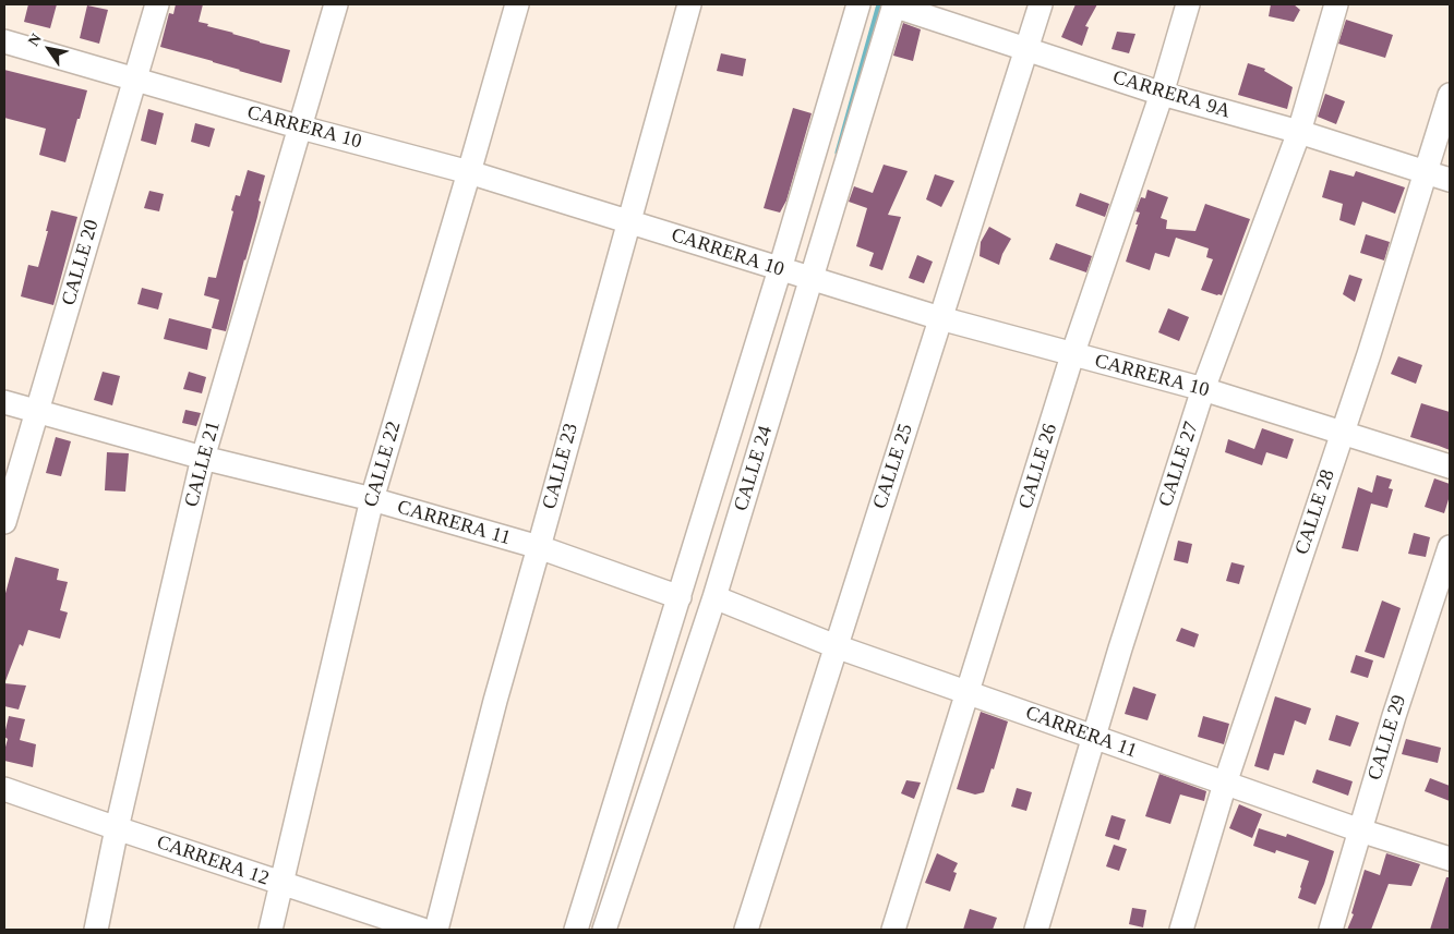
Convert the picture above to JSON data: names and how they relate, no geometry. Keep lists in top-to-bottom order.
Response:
{
  "streets": {
    "street": [
      "CARRERA 9A",
      "CARRERA 10",
      "CALLE 20",
      "CALLE 21",
      "CALLE 22",
      "CALLE 27",
      "CALLE 23",
      "CALLE 25",
      "CALLE 26",
      "CALLE 24",
      "CALLE 28",
      "CARRERA 11",
      "CALLE 29",
      "CARRERA 12"
    ]
  },
  "crossings": [
    ["CARRERA 9A", "CALLE 27"],
    ["CARRERA 9A", "CALLE 25"],
    ["CARRERA 9A", "CALLE 26"],
    ["CARRERA 9A", "CALLE 24"],
    ["CARRERA 9A", "CALLE 28"],
    ["CARRERA 10", "CALLE 20"],
    ["CARRERA 10", "CALLE 21"],
    ["CARRERA 10", "CALLE 22"],
    ["CARRERA 10", "CALLE 27"],
    ["CARRERA 10", "CALLE 23"],
    ["CARRERA 10", "CALLE 25"],
    ["CARRERA 10", "CALLE 26"],
    ["CARRERA 10", "CALLE 24"],
    ["CARRERA 10", "CALLE 28"],
    ["CALLE 20", "CARRERA 11"],
    ["CALLE 21", "CARRERA 11"],
    ["CALLE 21", "CARRERA 12"],
    ["CALLE 22", "CARRERA 11"],
    ["CALLE 22", "CARRERA 12"],
    ["CALLE 27", "CARRERA 11"],
    ["CALLE 23", "CARRERA 11"],
    ["CALLE 25", "CARRERA 11"],
    ["CALLE 26", "CARRERA 11"],
    ["CALLE 24", "CARRERA 11"],
    ["CALLE 28", "CARRERA 11"],
    ["CARRERA 11", "CALLE 29"]
  ],
  "north": "top left"
}
